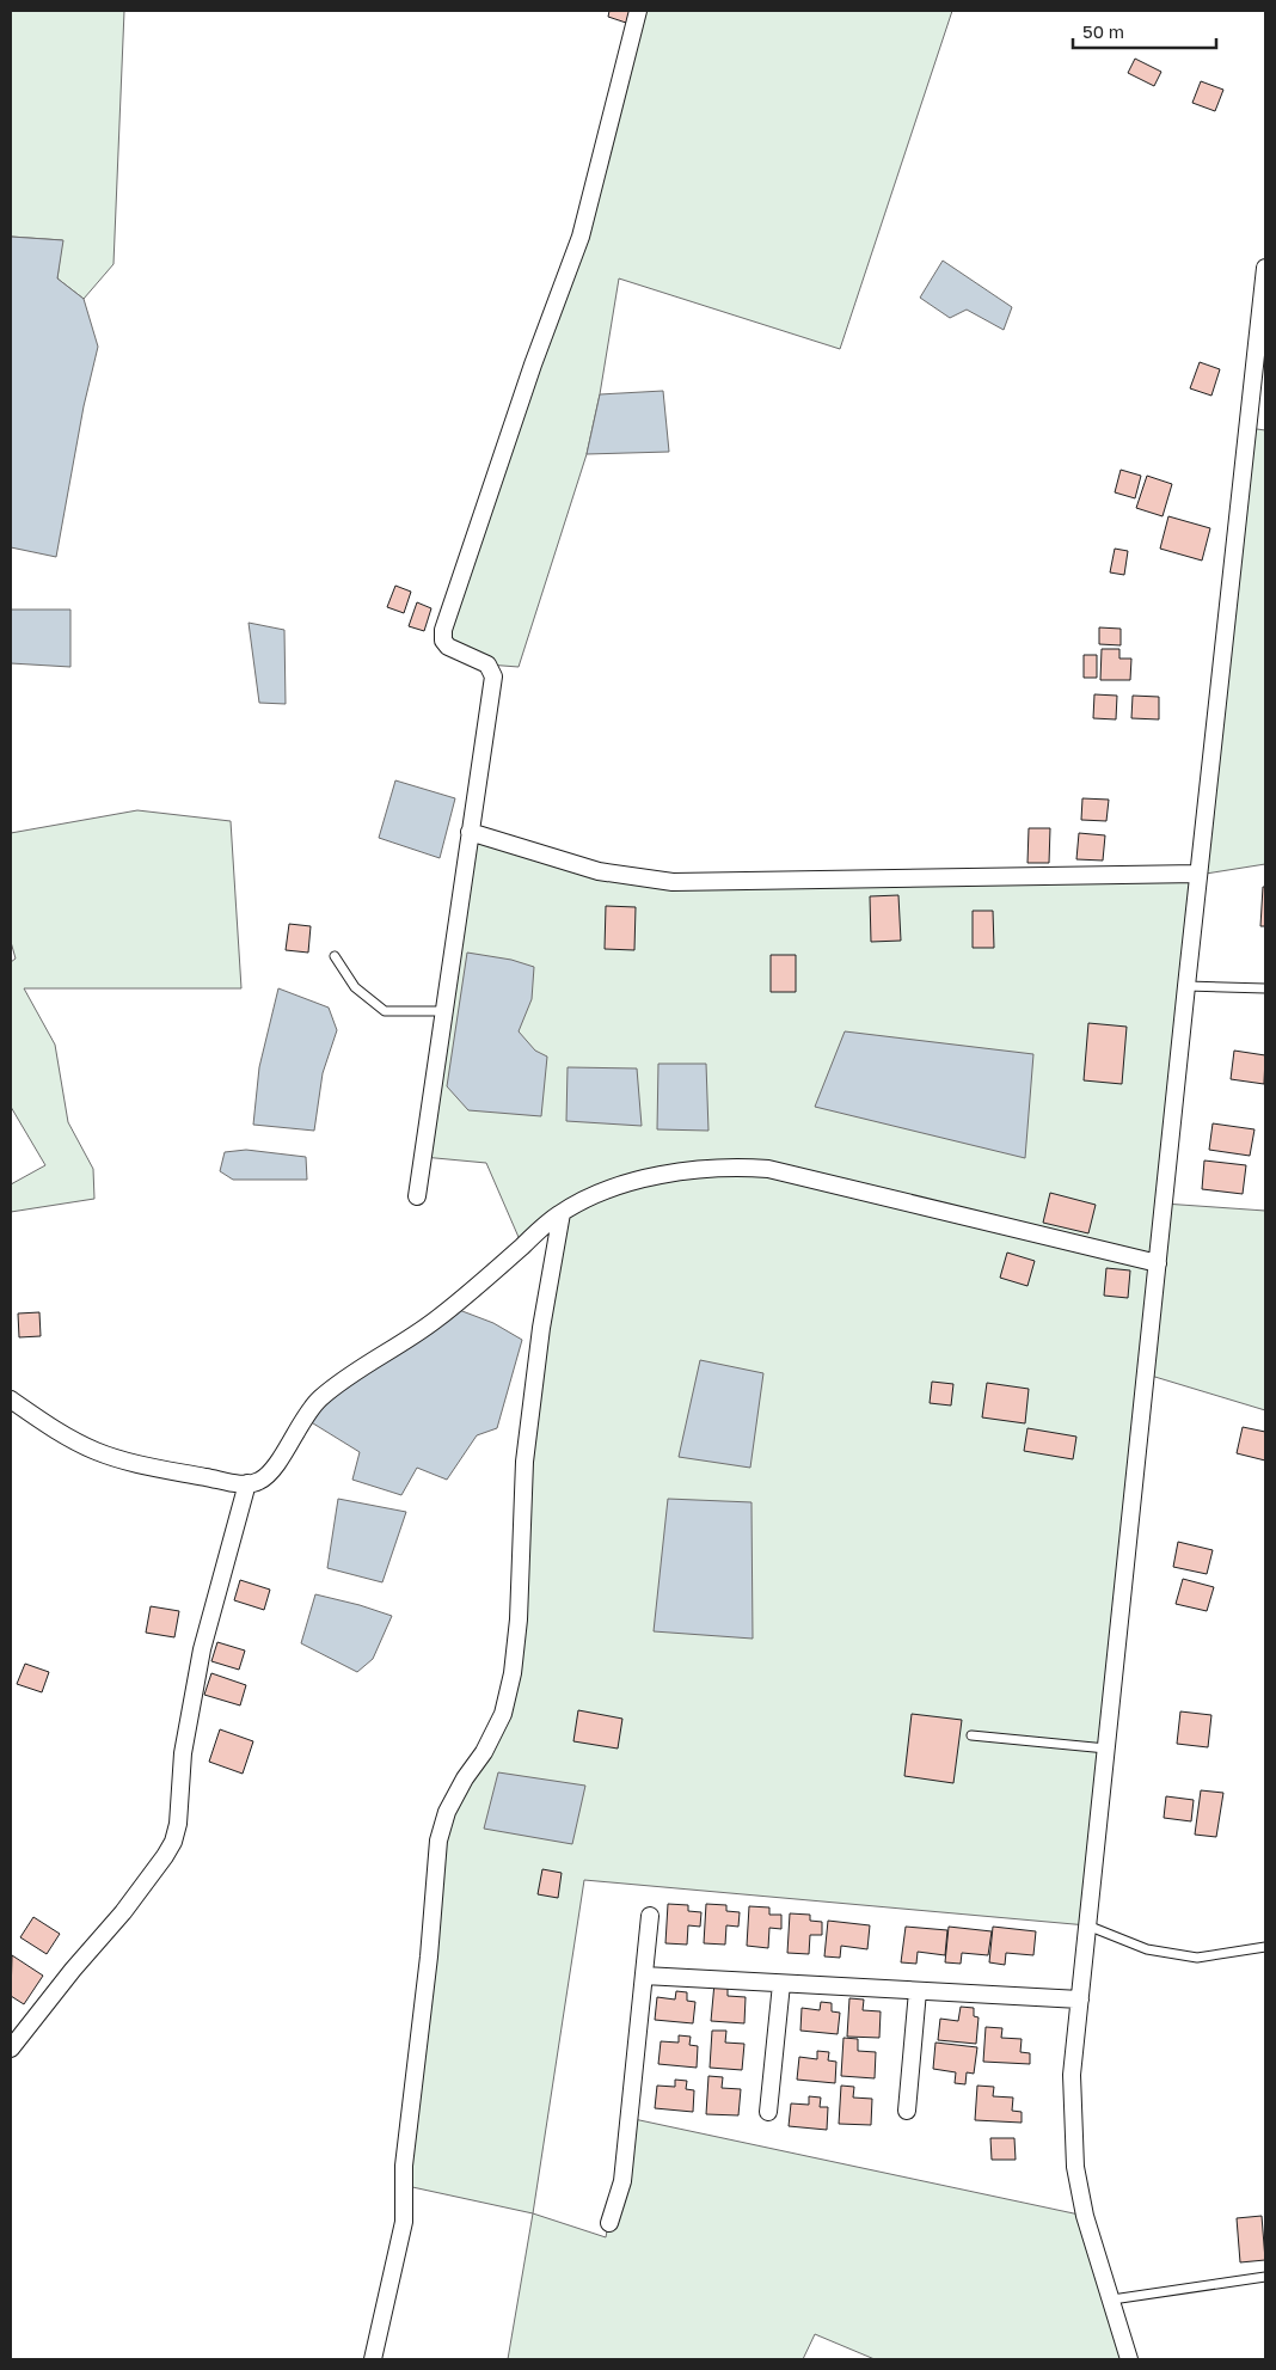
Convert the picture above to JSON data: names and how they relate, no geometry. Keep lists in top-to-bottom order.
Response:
{
  "scale_bar": "50 m"
}
